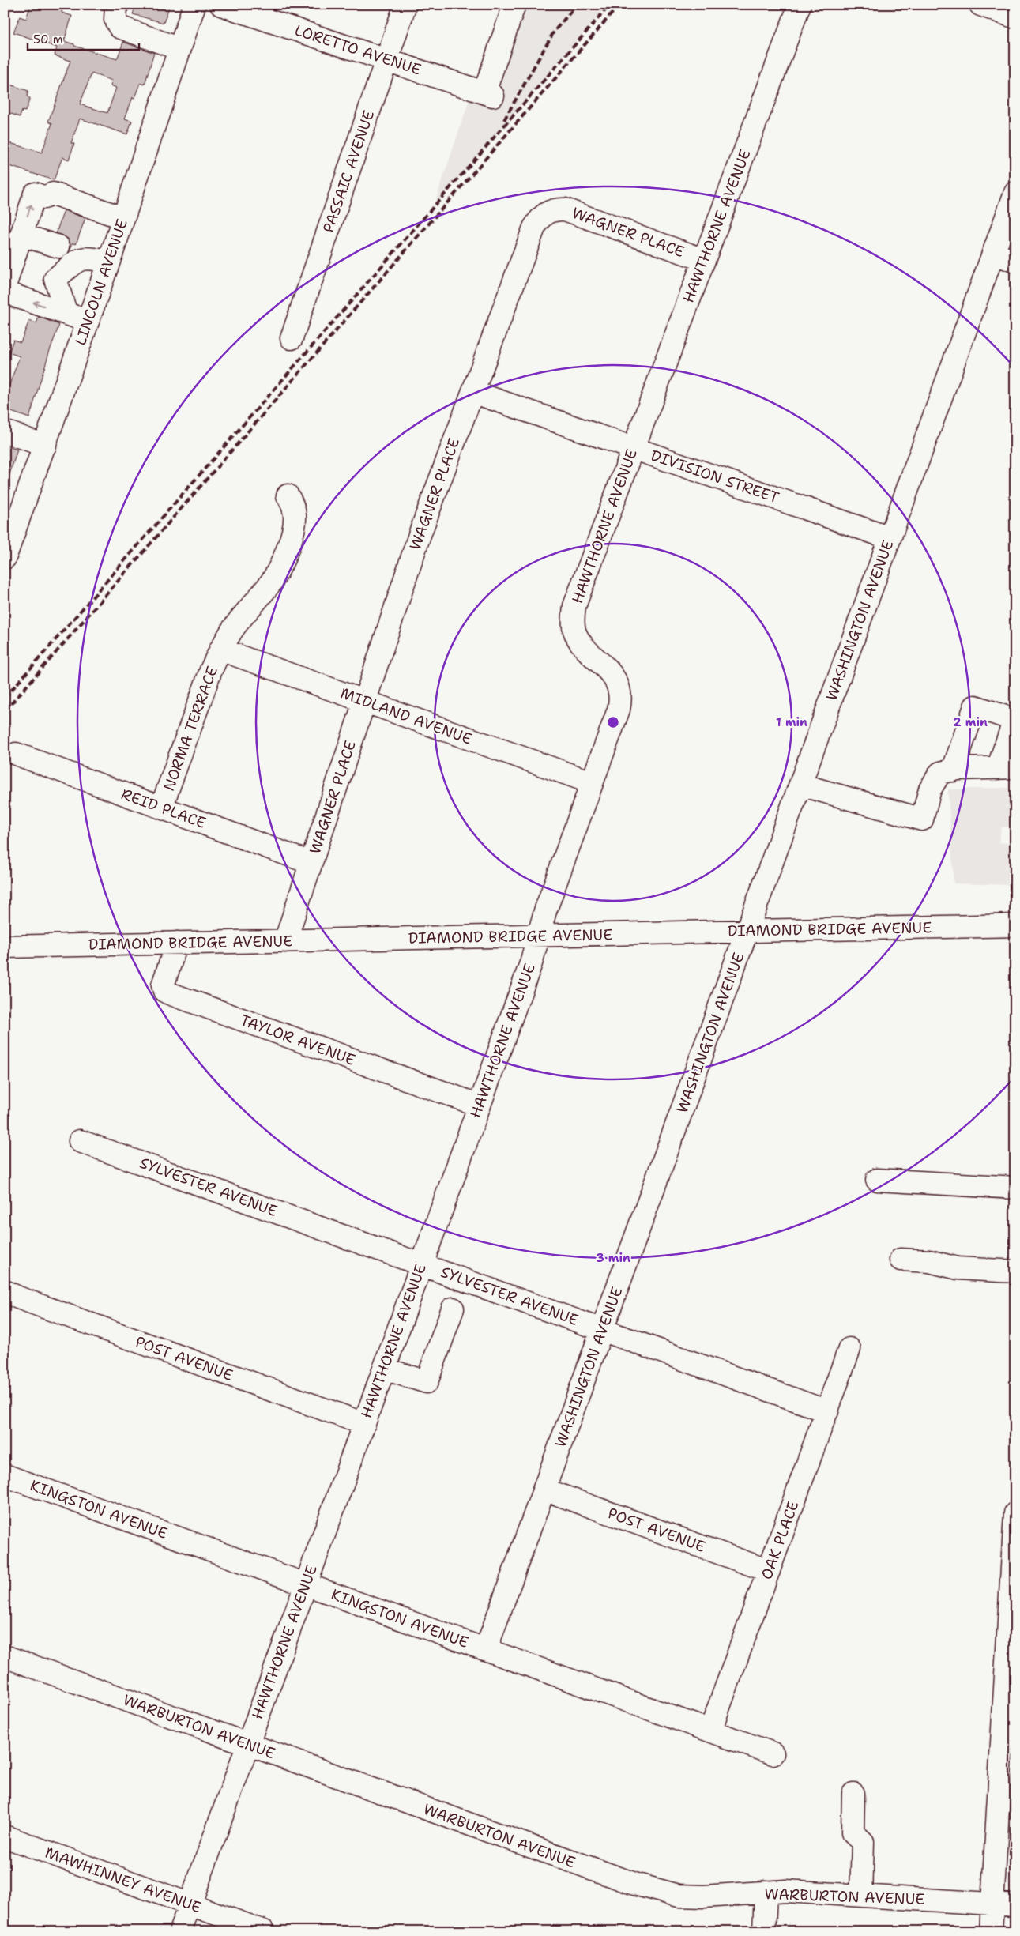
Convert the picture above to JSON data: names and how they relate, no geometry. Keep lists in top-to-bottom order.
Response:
{
  "streets": {
    "street": [
      "LORETTO AVENUE",
      "PASSAIC AVENUE",
      "HAWTHORNE AVENUE",
      "WAGNER PLACE",
      "LINCOLN AVENUE",
      "DIVISION STREET",
      "WASHINGTON AVENUE",
      "MIDLAND AVENUE",
      "NORMA TERRACE",
      "REID PLACE",
      "DIAMOND BRIDGE AVENUE",
      "TAYLOR AVENUE",
      "SYLVESTER AVENUE",
      "POST AVENUE",
      "KINGSTON AVENUE",
      "OAK PLACE",
      "WARBURTON AVENUE",
      "MAWHINNEY AVENUE"
    ]
  },
  "crossings": [
    ["LORETTO AVENUE", "PASSAIC AVENUE"],
    ["HAWTHORNE AVENUE", "WAGNER PLACE"],
    ["HAWTHORNE AVENUE", "DIVISION STREET"],
    ["HAWTHORNE AVENUE", "MIDLAND AVENUE"],
    ["HAWTHORNE AVENUE", "DIAMOND BRIDGE AVENUE"],
    ["HAWTHORNE AVENUE", "TAYLOR AVENUE"],
    ["HAWTHORNE AVENUE", "SYLVESTER AVENUE"],
    ["HAWTHORNE AVENUE", "POST AVENUE"],
    ["HAWTHORNE AVENUE", "KINGSTON AVENUE"],
    ["HAWTHORNE AVENUE", "WARBURTON AVENUE"],
    ["HAWTHORNE AVENUE", "MAWHINNEY AVENUE"],
    ["WAGNER PLACE", "DIVISION STREET"],
    ["WAGNER PLACE", "MIDLAND AVENUE"],
    ["WAGNER PLACE", "REID PLACE"],
    ["WAGNER PLACE", "DIAMOND BRIDGE AVENUE"],
    ["DIVISION STREET", "WASHINGTON AVENUE"],
    ["WASHINGTON AVENUE", "DIAMOND BRIDGE AVENUE"],
    ["WASHINGTON AVENUE", "SYLVESTER AVENUE"],
    ["WASHINGTON AVENUE", "POST AVENUE"],
    ["WASHINGTON AVENUE", "KINGSTON AVENUE"],
    ["MIDLAND AVENUE", "NORMA TERRACE"],
    ["NORMA TERRACE", "REID PLACE"],
    ["DIAMOND BRIDGE AVENUE", "TAYLOR AVENUE"],
    ["SYLVESTER AVENUE", "OAK PLACE"],
    ["POST AVENUE", "OAK PLACE"],
    ["KINGSTON AVENUE", "OAK PLACE"]
  ],
  "scale_bar": "50 m",
  "rings": ["1 min", "2 min", "3 min"]
}
